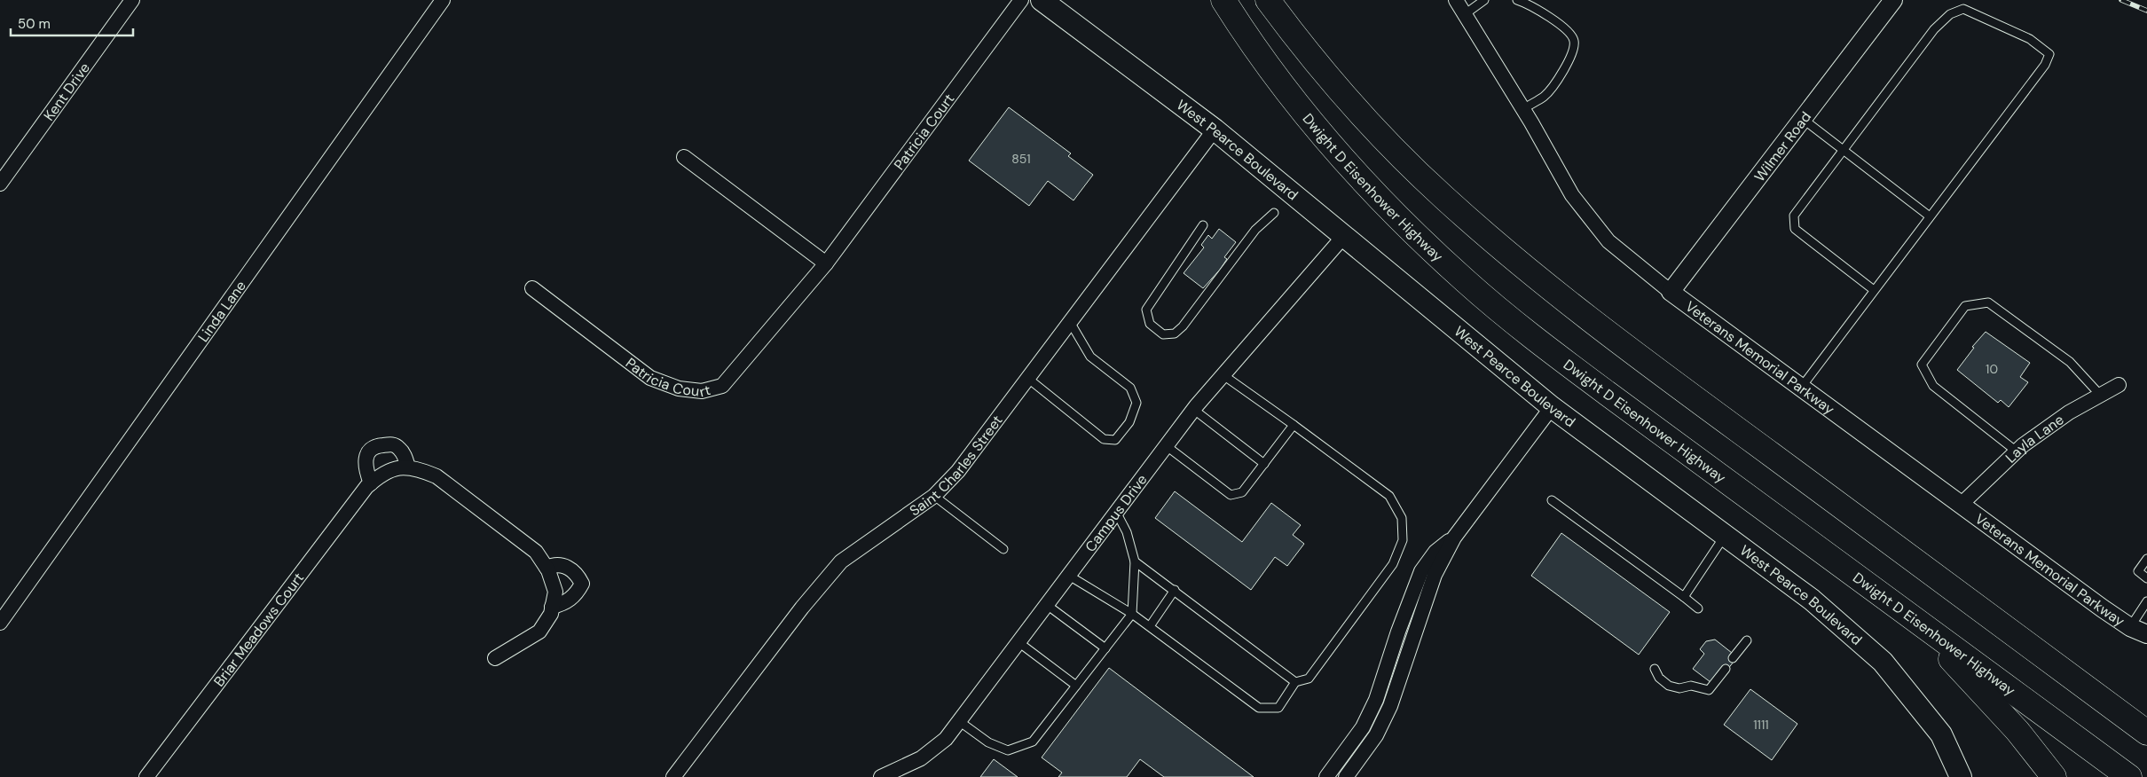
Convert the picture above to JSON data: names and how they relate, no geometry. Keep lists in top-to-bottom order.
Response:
{
  "streets": {
    "highway": ["Dwight D Eisenhower Highway"],
    "main road": ["West Pearce Boulevard"],
    "street": [
      "Kent Drive",
      "Patricia Court",
      "Wilmer Road",
      "Linda Lane",
      "Veterans Memorial Parkway",
      "Layla Lane",
      "Saint Charles Street",
      "Campus Drive",
      "Briar Meadows Court"
    ]
  },
  "crossings": [
    ["Wilmer Road", "Veterans Memorial Parkway"],
    ["West Pearce Boulevard", "Saint Charles Street"],
    ["West Pearce Boulevard", "Campus Drive"],
    ["Veterans Memorial Parkway", "Layla Lane"]
  ],
  "house_numbers": ["851", "10", "1111"],
  "scale_bar": "50 m"
}
